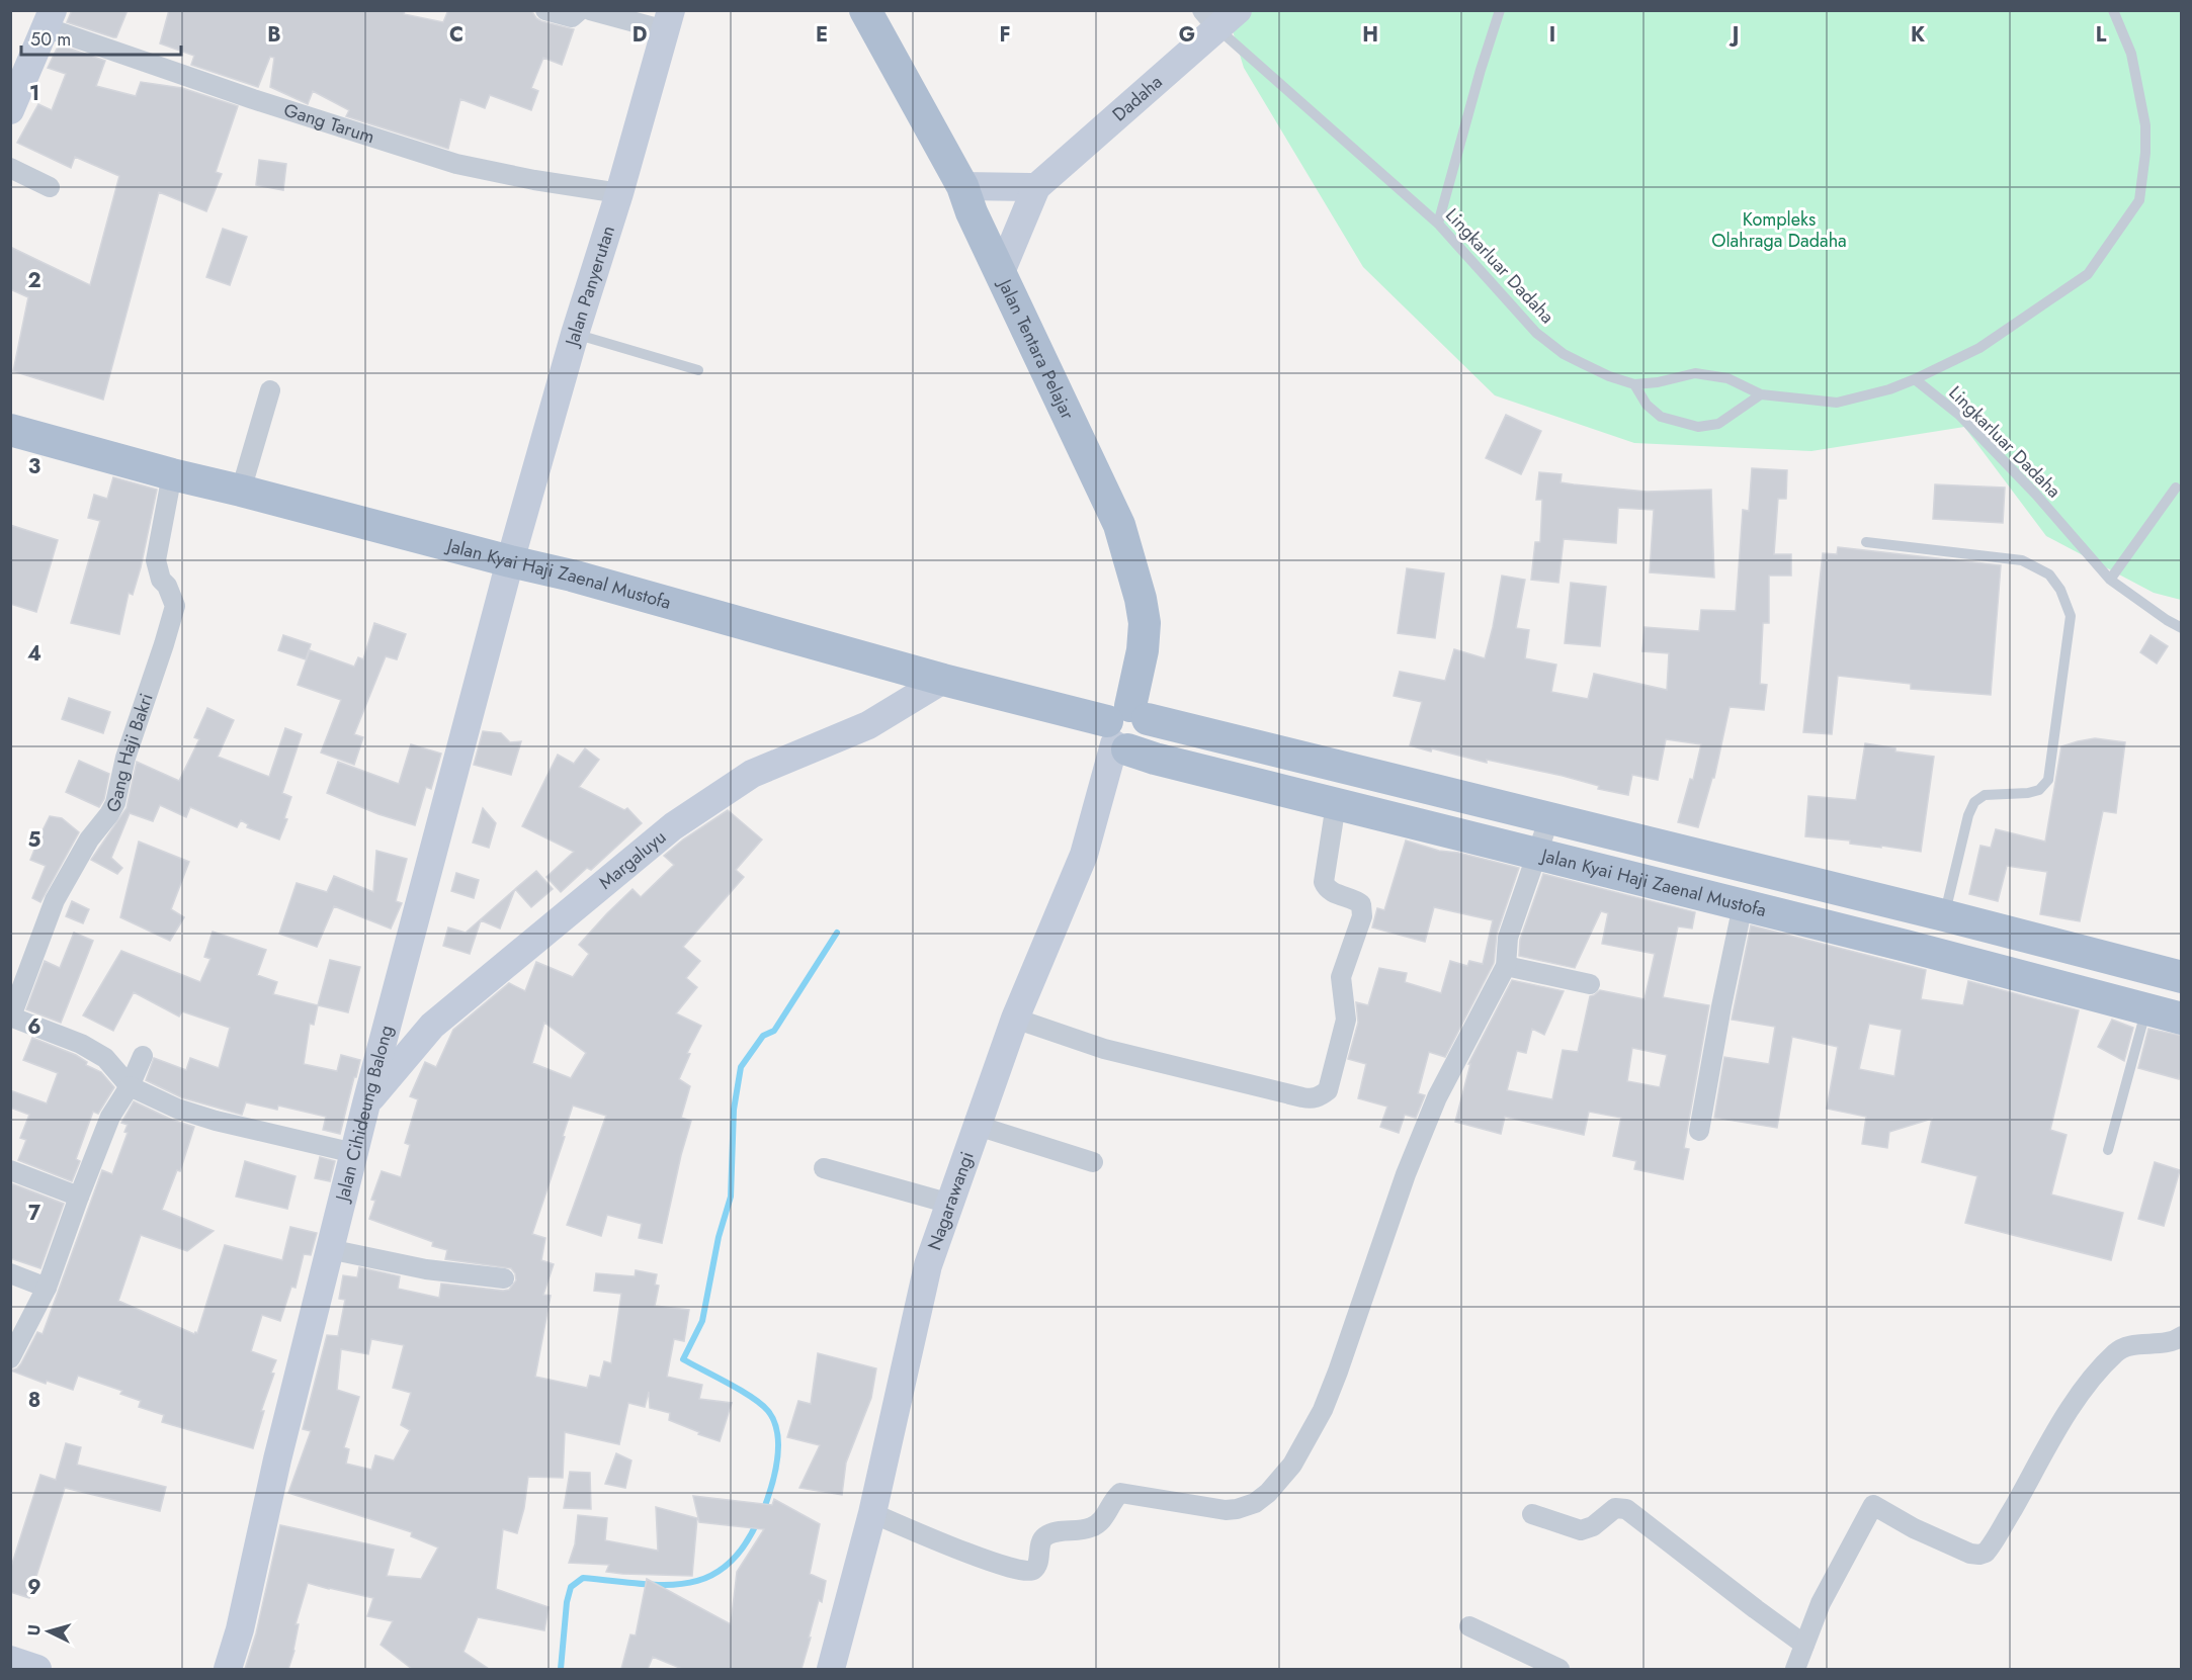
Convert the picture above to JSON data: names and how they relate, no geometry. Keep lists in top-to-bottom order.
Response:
{
  "streets": {
    "main road": ["Jalan Tentara Pelajar", "Jalan Kyai Haji Zaenal Mustofa"],
    "street": [
      "Dadaha",
      "Gang Tarum",
      "Jalan Panyerutan",
      "Gang Haji Bakri",
      "Margaluyu",
      "Jalan Cihideung Balong",
      "Nagarawangi"
    ],
    "lane": ["Lingkarluar Dadaha"]
  },
  "crossings": [
    ["Dadaha", "Lingkarluar Dadaha"],
    ["Dadaha", "Jalan Tentara Pelajar"],
    ["Gang Tarum", "Jalan Panyerutan"],
    ["Jalan Panyerutan", "Jalan Kyai Haji Zaenal Mustofa"],
    ["Jalan Panyerutan", "Jalan Cihideung Balong"],
    ["Jalan Tentara Pelajar", "Jalan Kyai Haji Zaenal Mustofa"],
    ["Jalan Tentara Pelajar", "Nagarawangi"],
    ["Jalan Kyai Haji Zaenal Mustofa", "Gang Haji Bakri"],
    ["Jalan Kyai Haji Zaenal Mustofa", "Margaluyu"],
    ["Jalan Kyai Haji Zaenal Mustofa", "Jalan Cihideung Balong"],
    ["Jalan Kyai Haji Zaenal Mustofa", "Nagarawangi"],
    ["Margaluyu", "Jalan Cihideung Balong"]
  ],
  "parks": ["Kompleks Olahraga Dadaha"],
  "scale_bar": "50 m",
  "north": "left",
  "grid": {
    "columns": [
      "B",
      "C",
      "D",
      "E",
      "F",
      "G",
      "H",
      "I",
      "J",
      "K",
      "L"
    ],
    "rows": [
      "1",
      "2",
      "3",
      "4",
      "5",
      "6",
      "7",
      "8",
      "9"
    ]
  }
}
